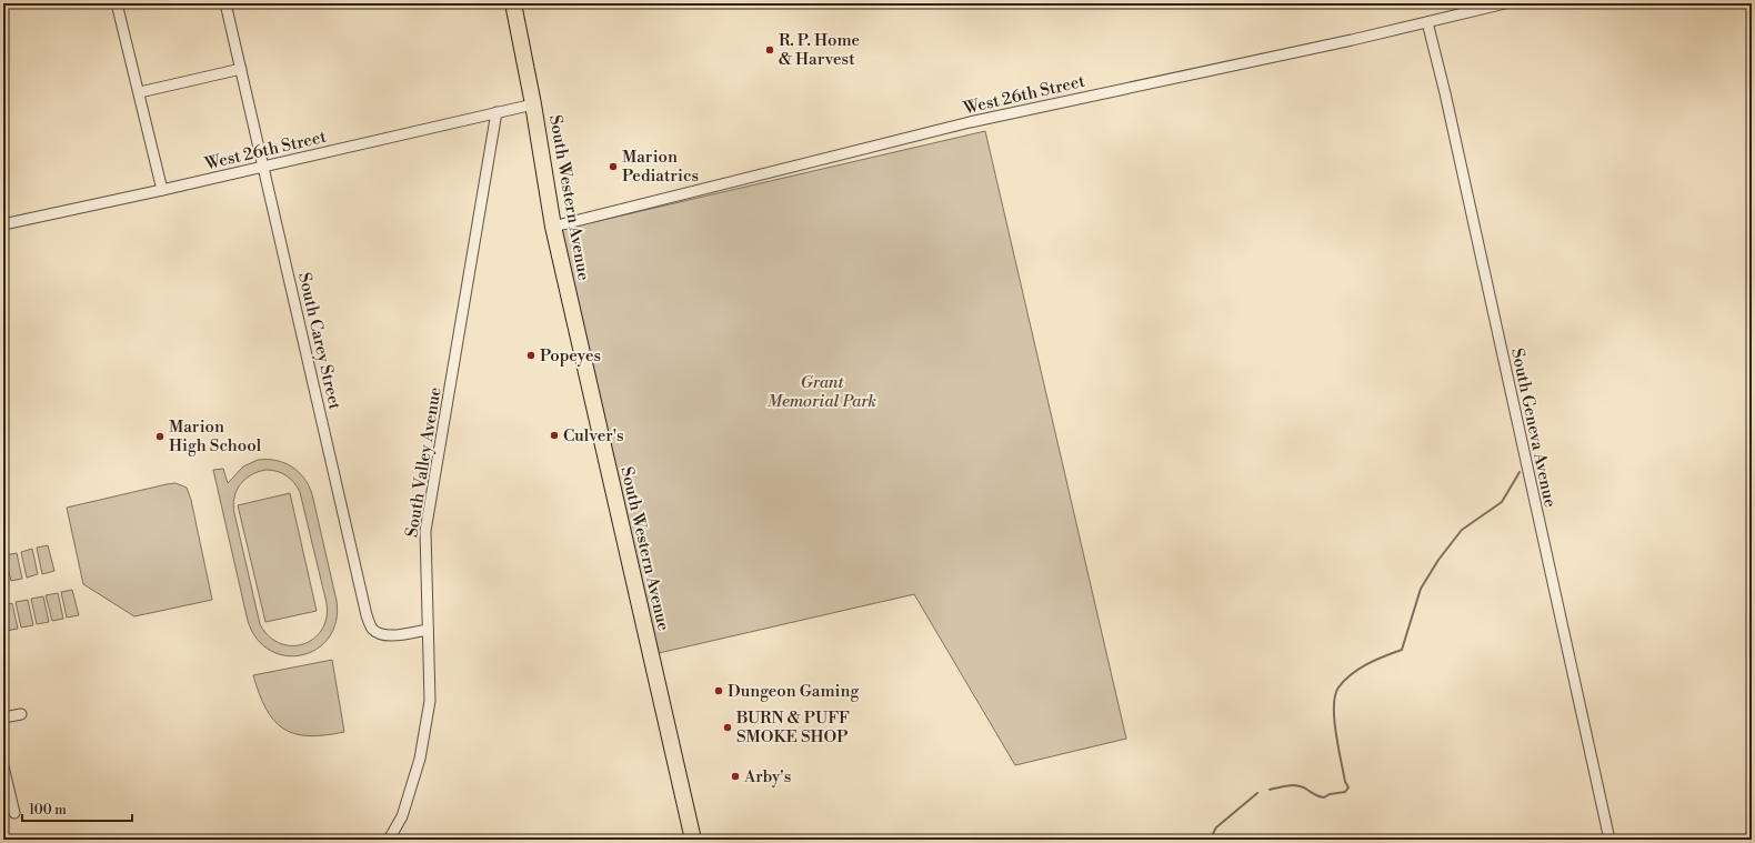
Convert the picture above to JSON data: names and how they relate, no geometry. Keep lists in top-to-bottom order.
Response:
{
  "streets": {
    "highway": ["South Western Avenue"],
    "street": [
      "West 26th Street",
      "South Carey Street",
      "South Geneva Avenue",
      "South Valley Avenue"
    ]
  },
  "crossings": [
    ["West 26th Street", "South Western Avenue"],
    ["West 26th Street", "South Carey Street"],
    ["West 26th Street", "South Geneva Avenue"],
    ["West 26th Street", "South Valley Avenue"],
    ["South Carey Street", "South Valley Avenue"]
  ],
  "parks": ["Grant Memorial Park"],
  "places": [
    "R. P. Home & Harvest",
    "Marion Pediatrics",
    "Popeyes",
    "Culver's",
    "Marion High School",
    "Dungeon Gaming",
    "BURN & PUFF SMOKE SHOP",
    "Arby's"
  ],
  "scale_bar": "100 m"
}
